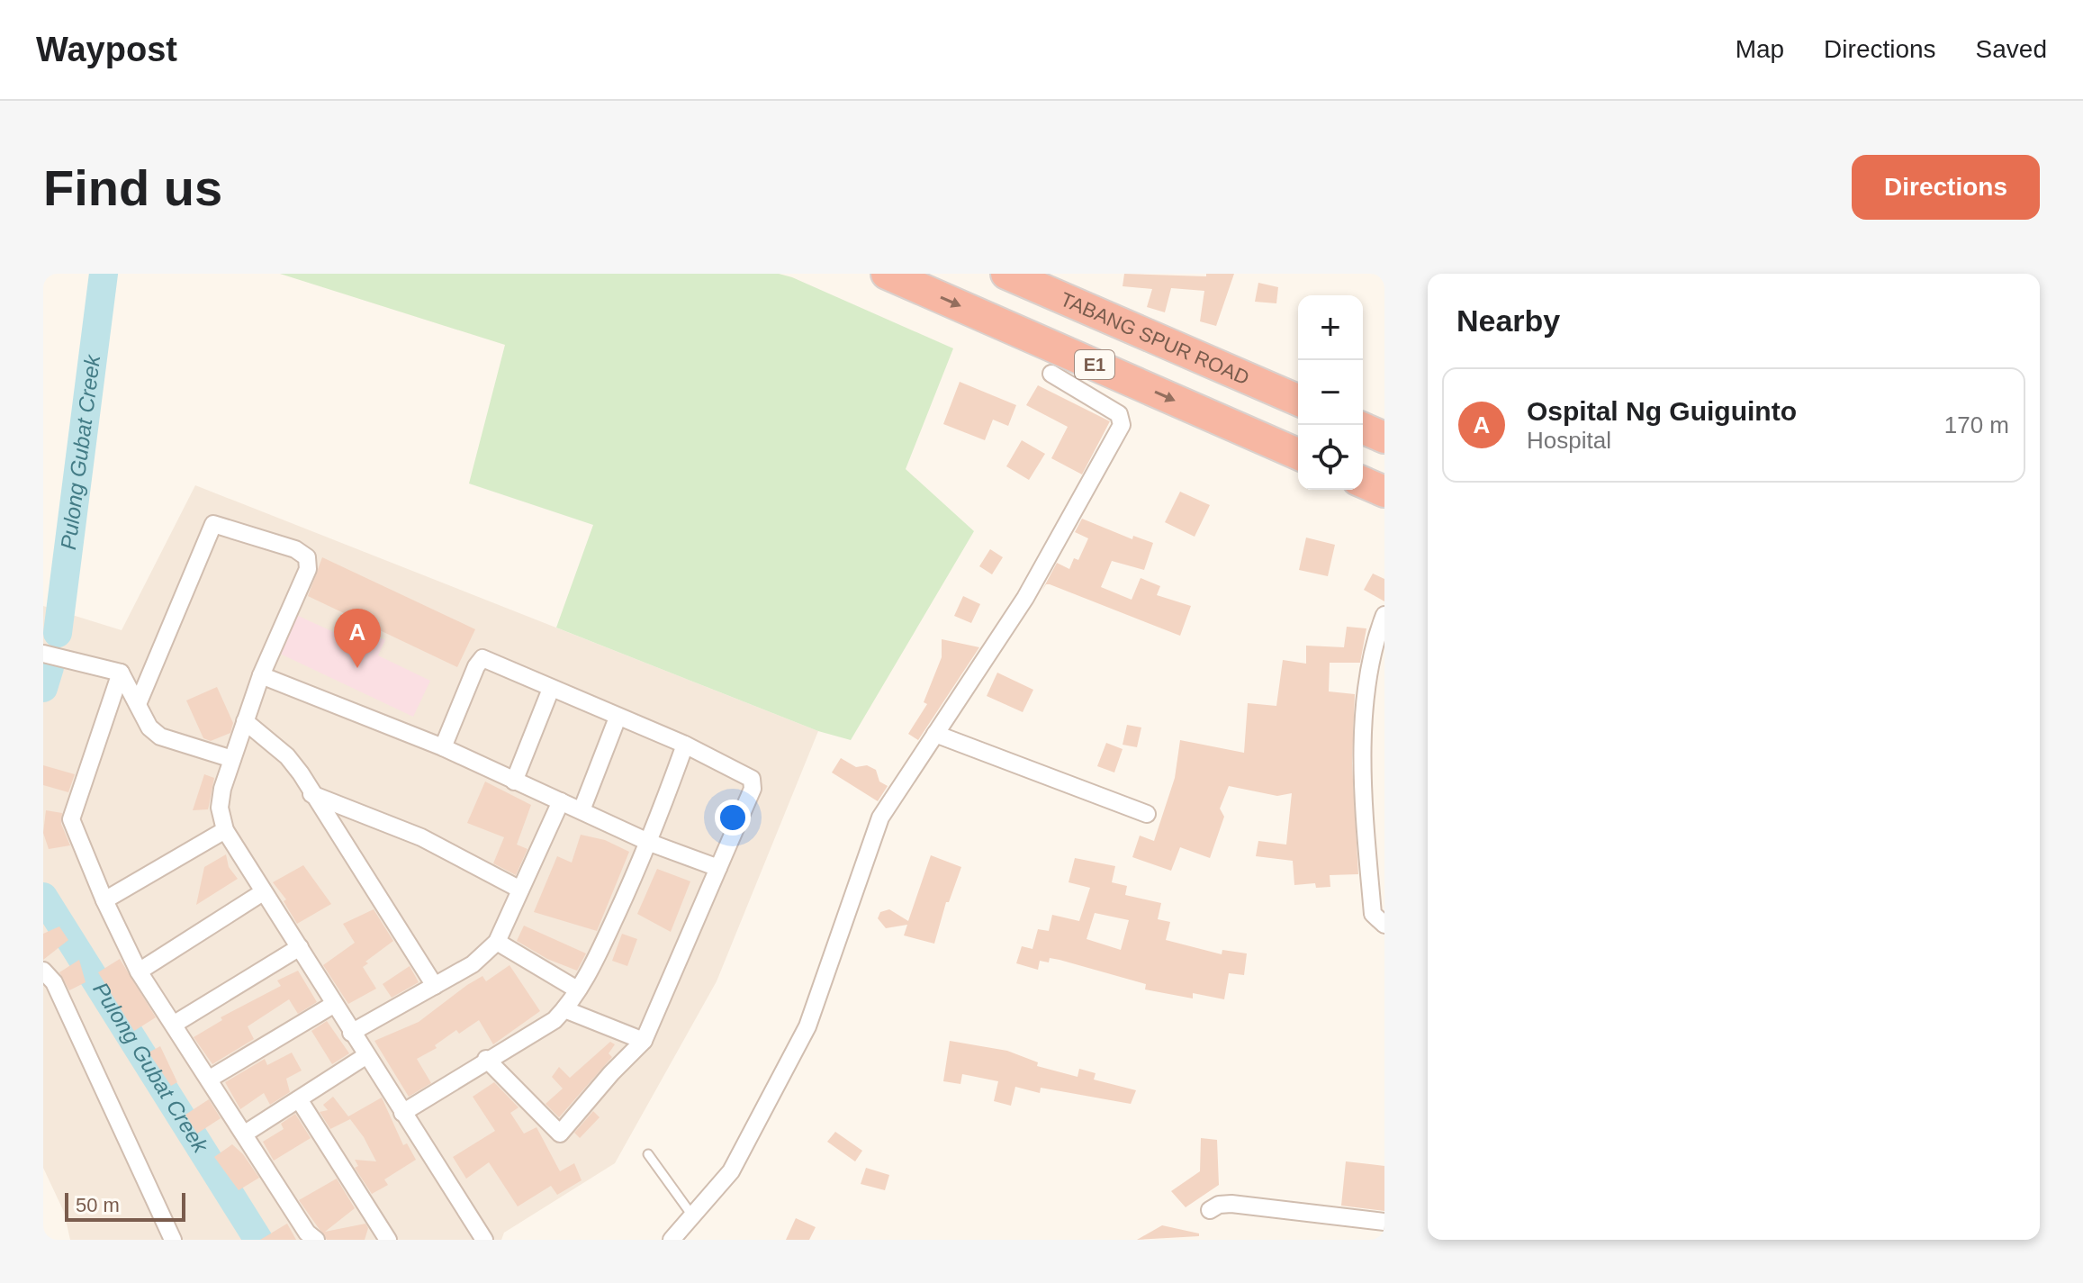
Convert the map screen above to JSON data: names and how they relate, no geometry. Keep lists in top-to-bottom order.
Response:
{
  "streets": {
    "highway": ["TABANG SPUR ROAD", "E1"]
  },
  "water": ["Pulong Gubat Creek"],
  "scale_bar": "50 m",
  "page": {
    "header": "Waypost",
    "nav": ["Map", "Directions", "Saved"],
    "buttons": "Directions",
    "title": "Find us",
    "heading": "Nearby",
    "map_buttons": ["+", "−"],
    "list": [
      {
        "mark": "A",
        "name": "Ospital Ng Guiguinto",
        "note": "Hospital",
        "value": "170 m"
      }
    ],
    "pins": "A",
    "scale": "50 m"
  }
}
